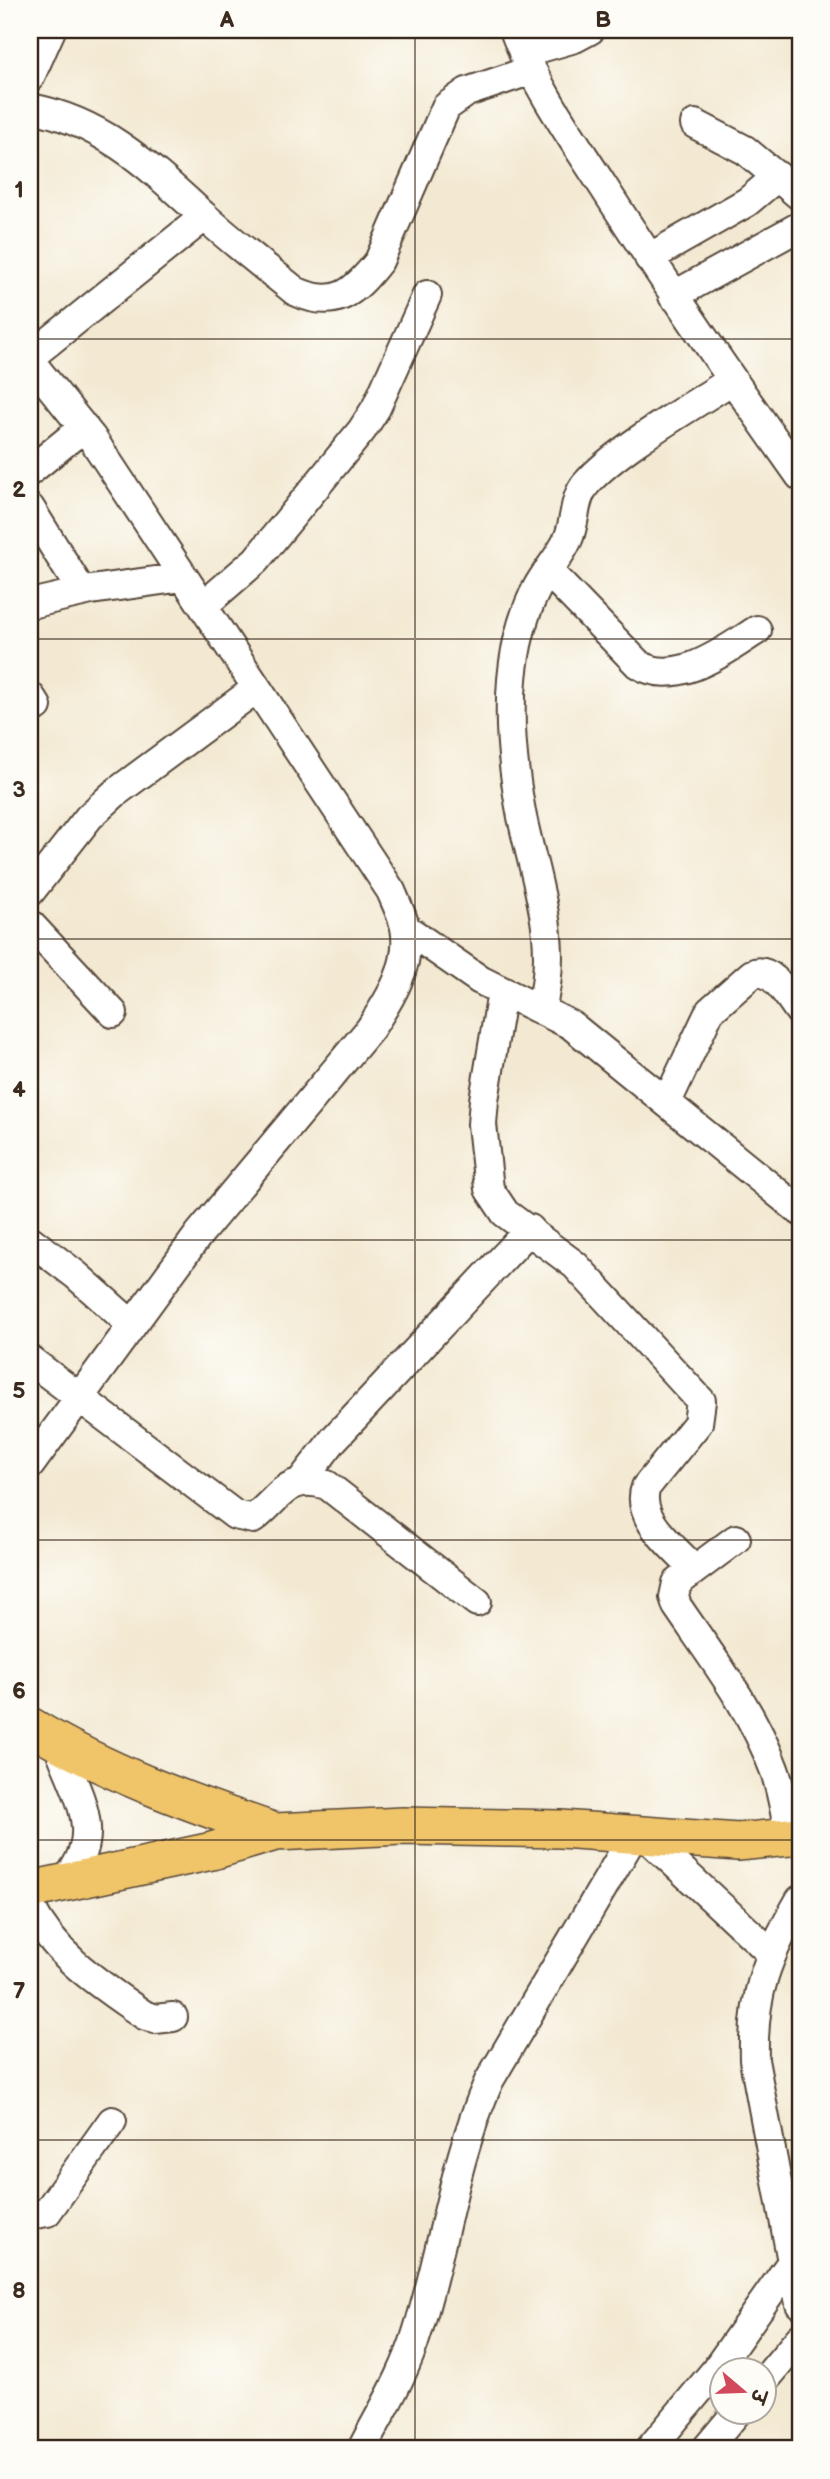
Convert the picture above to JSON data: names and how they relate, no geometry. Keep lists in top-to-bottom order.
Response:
{
  "north": "right",
  "grid": {
    "columns": ["A", "B"],
    "rows": [
      "1",
      "2",
      "3",
      "4",
      "5",
      "6",
      "7",
      "8"
    ]
  }
}
